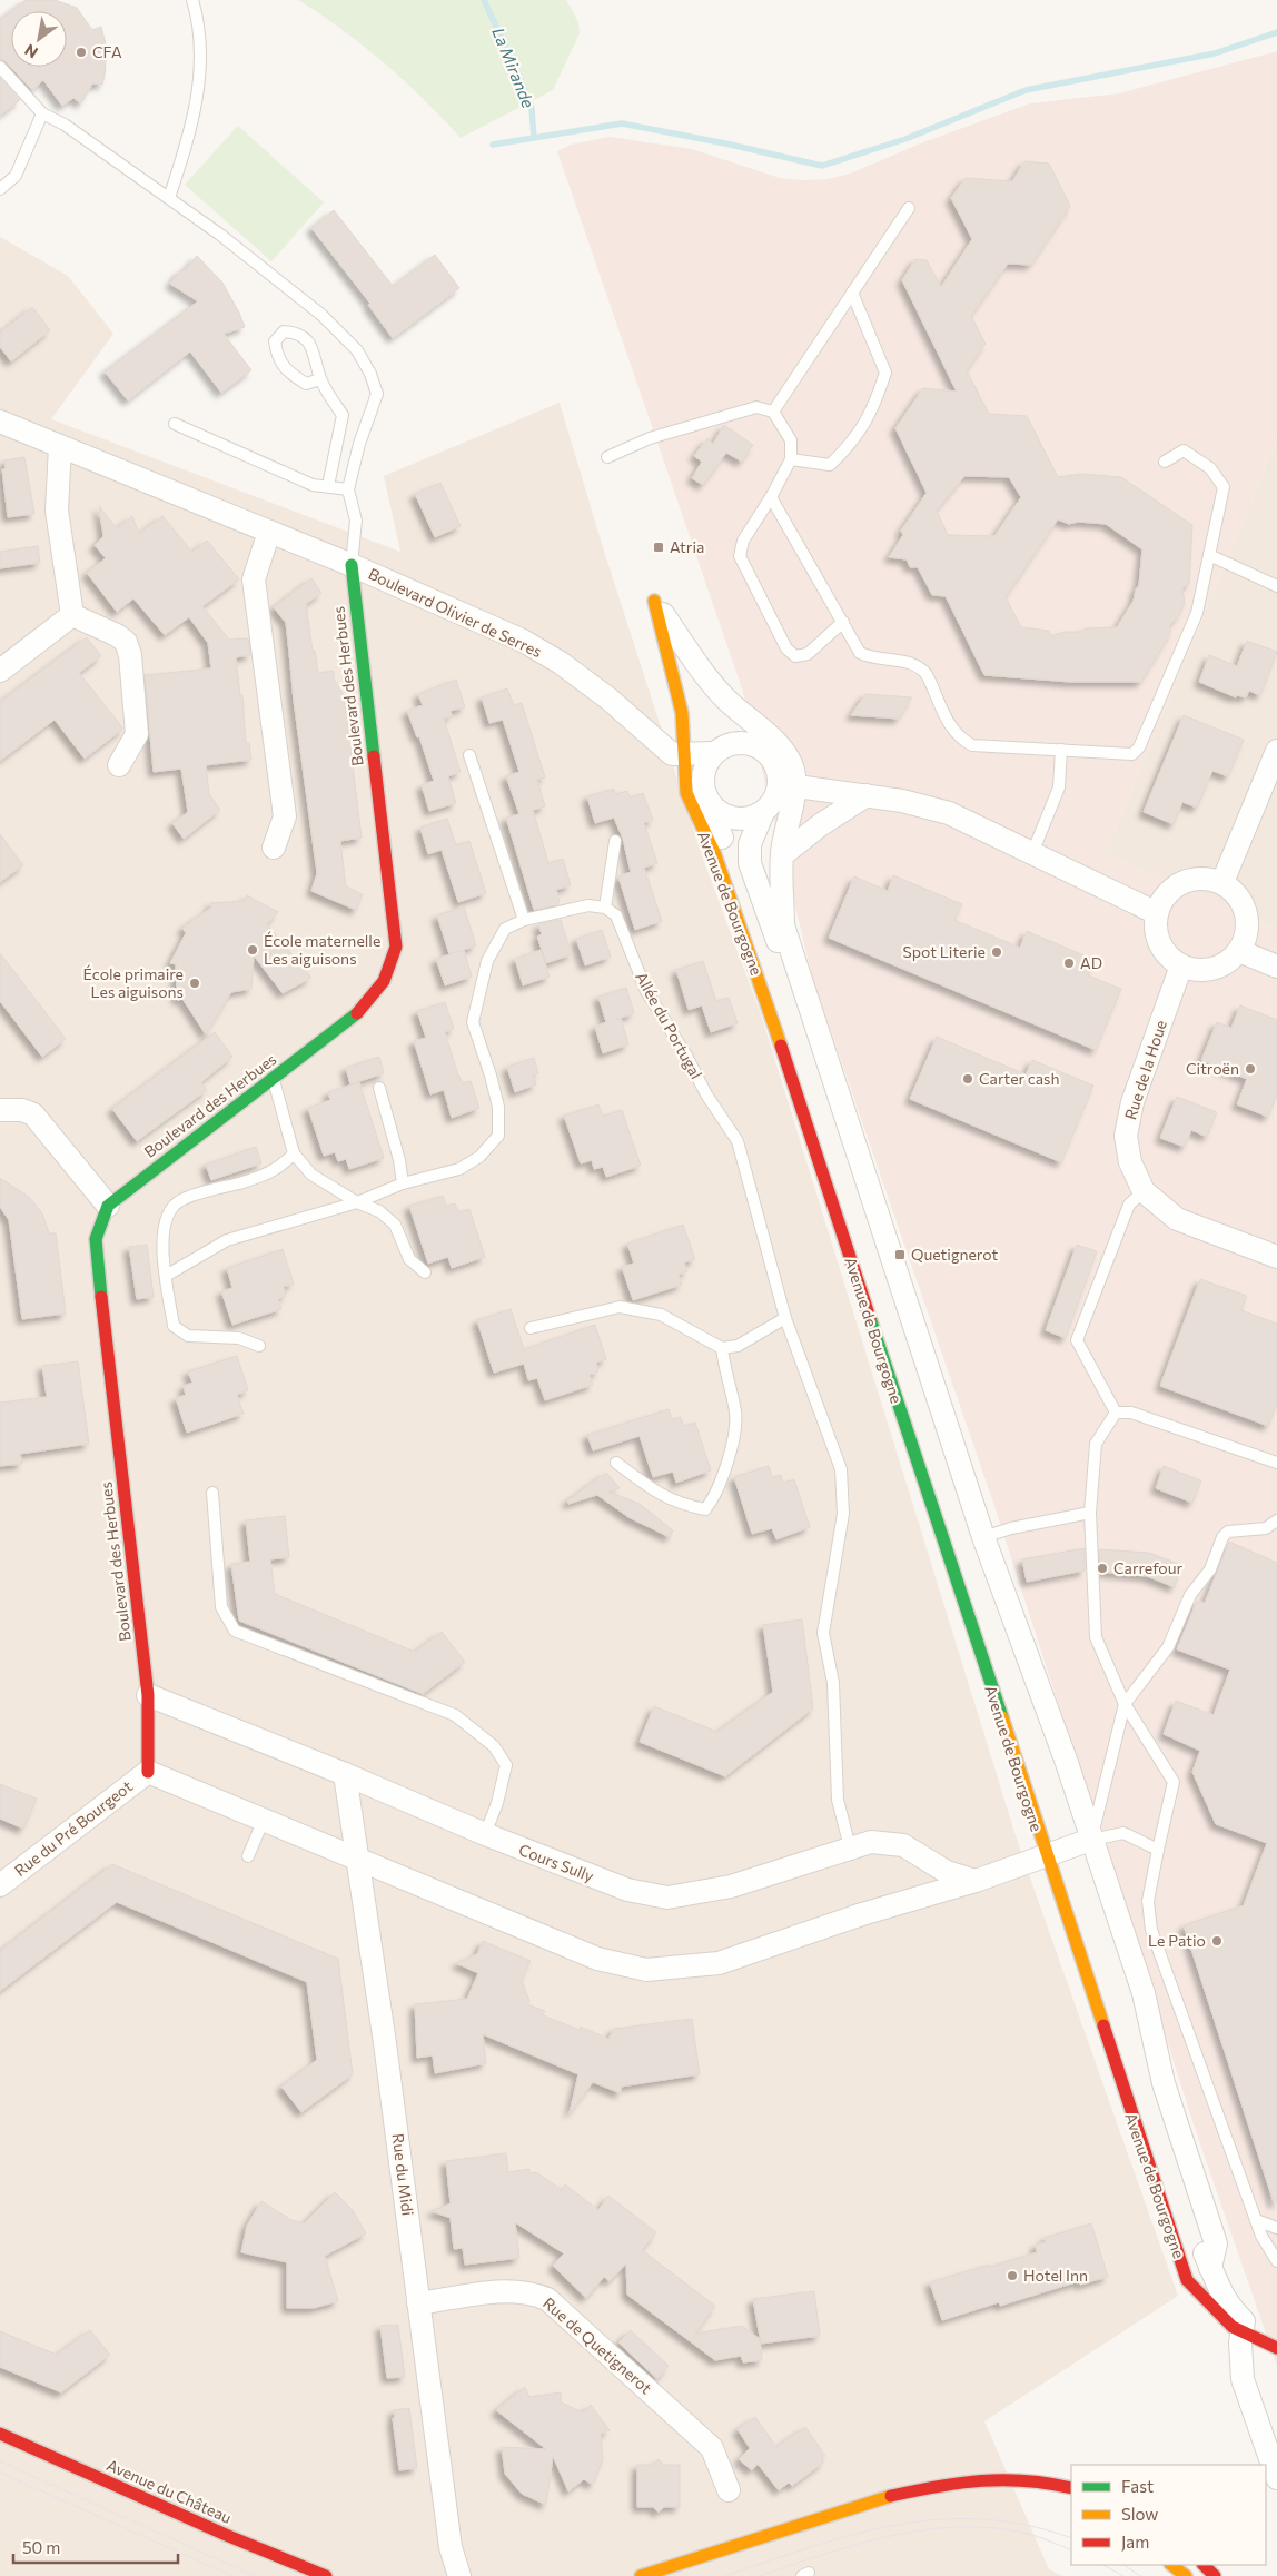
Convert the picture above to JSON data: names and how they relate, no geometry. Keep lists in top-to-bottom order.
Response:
{
  "streets": {
    "street": [
      "Boulevard Olivier de Serres",
      "Boulevard des Herbues",
      "Avenue de Bourgogne",
      "Rue de la Houe",
      "Rue du Pré Bourgeot",
      "Cours Sully",
      "Rue du Midi",
      "Rue de Quetignerot",
      "Avenue du Château"
    ],
    "lane": ["Allée du Portugal"]
  },
  "crossings": [
    ["Boulevard Olivier de Serres", "Boulevard des Herbues"],
    ["Boulevard Olivier de Serres", "Avenue de Bourgogne"],
    ["Boulevard des Herbues", "Rue du Pré Bourgeot"],
    ["Boulevard des Herbues", "Cours Sully"],
    ["Allée du Portugal", "Cours Sully"],
    ["Cours Sully", "Rue du Midi"],
    ["Rue du Midi", "Rue de Quetignerot"]
  ],
  "water": ["La Mirande"],
  "places": {
    "other": [
      "CFA",
      "École maternelle Les aiguisons",
      "Spot Literie",
      "AD",
      "École primaire Les aiguisons",
      "Citroën",
      "Carter cash",
      "Carrefour",
      "Le Patio",
      "Hotel Inn"
    ],
    "transit": ["Atria", "Quetignerot"]
  },
  "legend": ["Fast", "Slow", "Jam"],
  "scale_bar": "50 m",
  "north": "bottom left"
}
